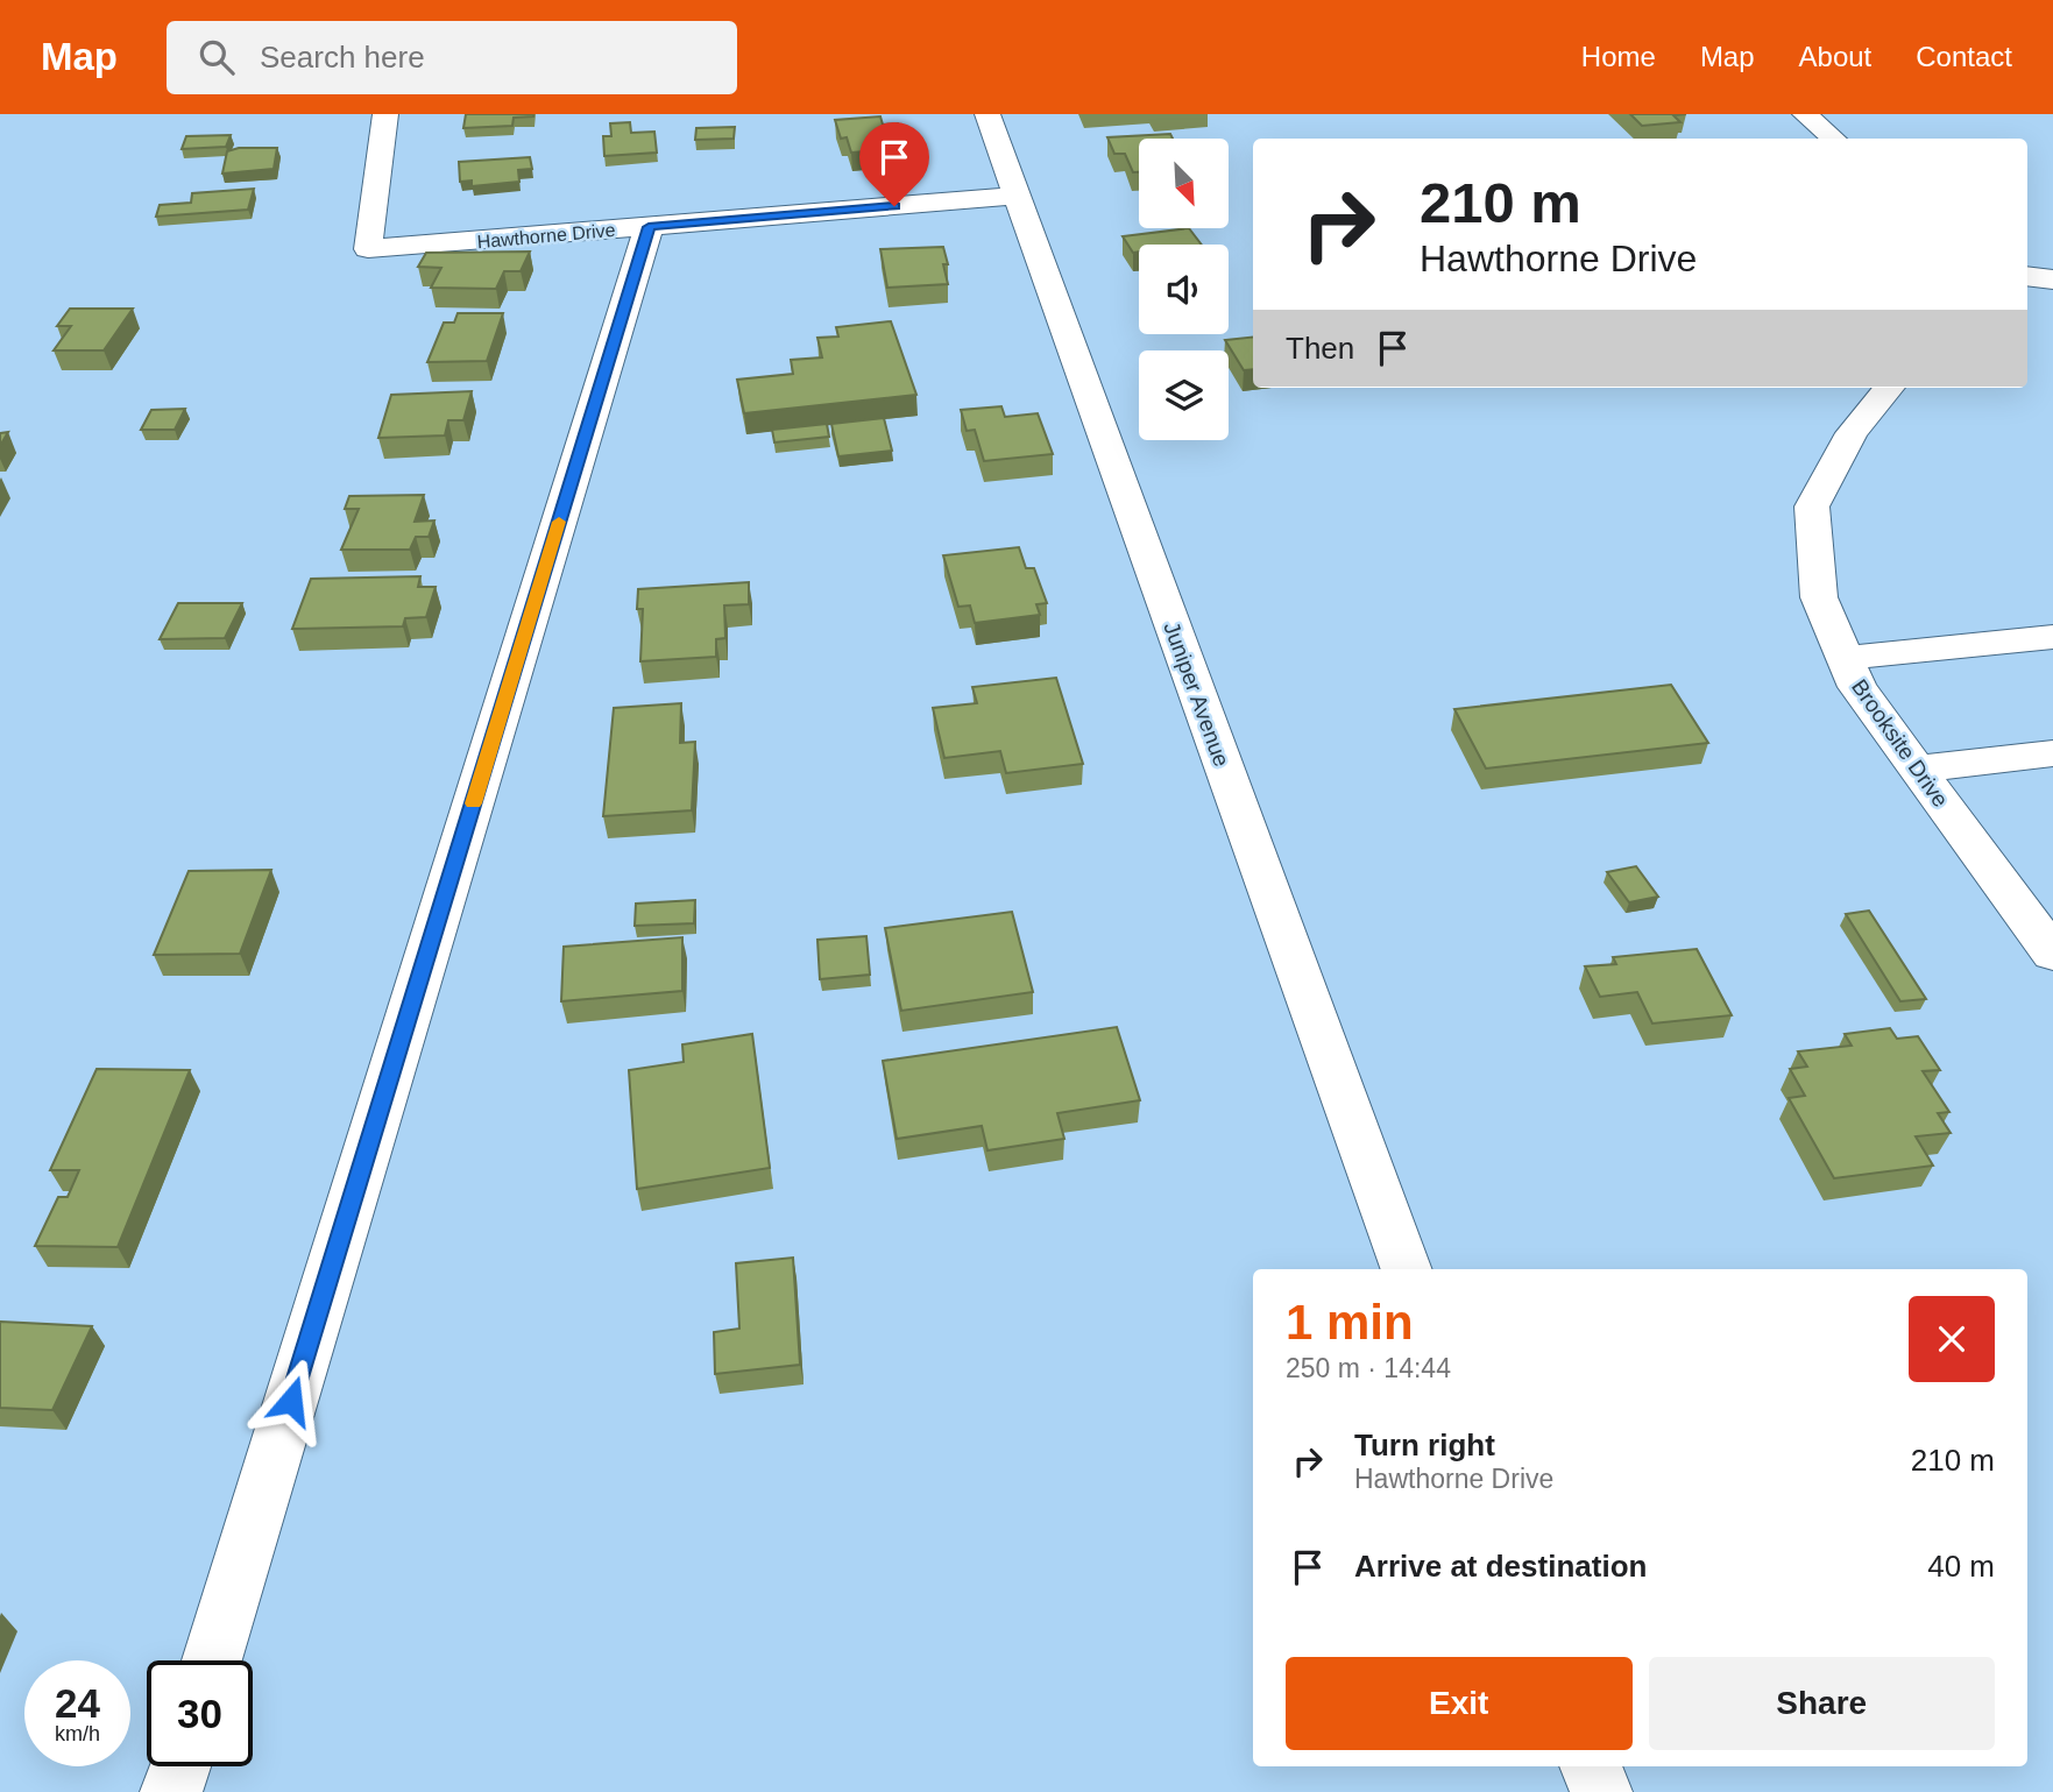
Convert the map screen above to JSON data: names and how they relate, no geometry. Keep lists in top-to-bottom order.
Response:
{
  "streets": {
    "street": ["Hawthorne Drive", "Juniper Avenue", "Brooksite Drive"]
  },
  "crossings": [
    ["Hawthorne Drive", "Juniper Avenue"]
  ],
  "north": "bottom right",
  "page": {
    "header": "Map",
    "search": "Search here",
    "nav": [
      "Home",
      "Map",
      "About",
      "Contact"
    ],
    "turn": ["210 m", "Hawthorne Drive"],
    "then": "Then",
    "heading": ["1 min", "250 m · 14:44"],
    "list": [
      {
        "name": "Turn right",
        "note": "Hawthorne Drive",
        "value": "210 m"
      },
      {
        "name": "Arrive at destination",
        "value": "40 m"
      }
    ],
    "buttons": ["Exit", "Share"],
    "speed": "24 km/h",
    "limit": "30"
  }
}
